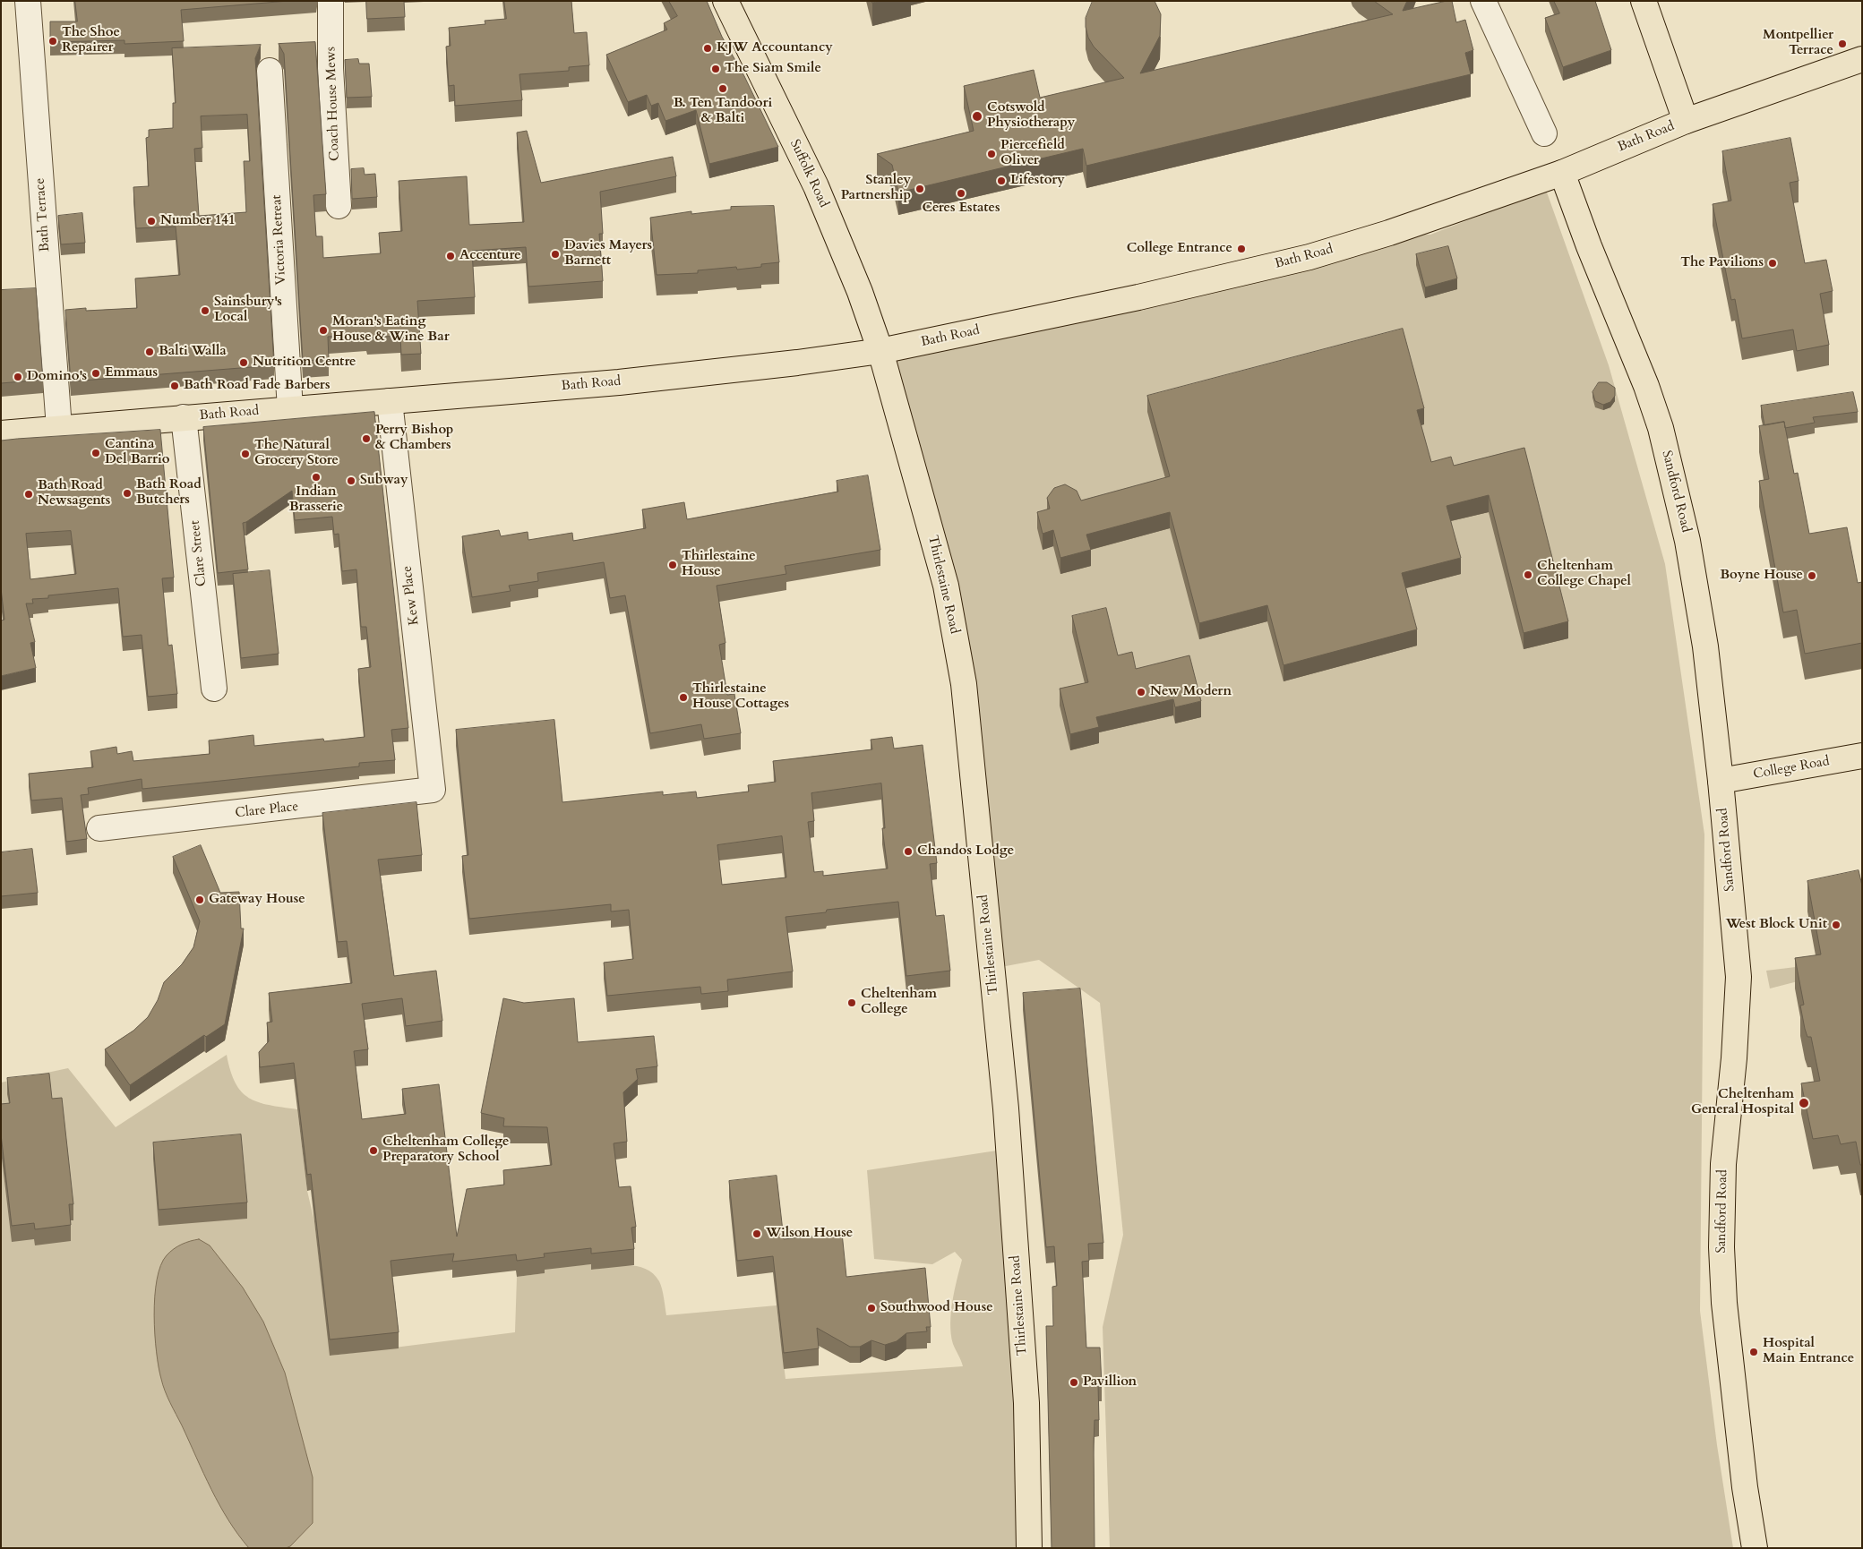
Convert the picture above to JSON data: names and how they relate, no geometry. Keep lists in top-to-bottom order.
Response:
{
  "streets": {
    "main road": [
      "Bath Road",
      "Suffolk Road",
      "Sandford Road",
      "Thirlestaine Road",
      "College Road"
    ],
    "street": [
      "Coach House Mews",
      "Bath Terrace",
      "Victoria Retreat",
      "Clare Street",
      "Kew Place",
      "Clare Place"
    ]
  },
  "crossings": [
    ["Bath Road", "Suffolk Road"],
    ["Bath Road", "Bath Terrace"],
    ["Bath Road", "Victoria Retreat"],
    ["Bath Road", "Sandford Road"],
    ["Bath Road", "Clare Street"],
    ["Bath Road", "Thirlestaine Road"],
    ["Bath Road", "Kew Place"],
    ["Suffolk Road", "Thirlestaine Road"],
    ["Sandford Road", "College Road"],
    ["Kew Place", "Clare Place"]
  ],
  "places": [
    "The Shoe Repairer",
    "Montpellier Terrace",
    "KJW Accountancy",
    "The Siam Smile",
    "B. Ten Tandoori & Balti",
    "Cotswold Physiotherapy",
    "Piercefield Oliver",
    "Lifestory",
    "Stanley Partnership",
    "Ceres Estates",
    "Number 141",
    "College Entrance",
    "Davies Mayers Barnett",
    "Accenture",
    "The Pavilions",
    "Sainsbury's Local",
    "Moran's Eating House & Wine Bar",
    "Balti Walla",
    "Nutrition Centre",
    "Emmaus",
    "Domino's",
    "Bath Road Fade Barbers",
    "Perry Bishop & Chambers",
    "Cantina Del Barrio",
    "The Natural Grocery Store",
    "Indian Brasserie",
    "Subway",
    "Bath Road Butchers",
    "Bath Road Newsagents",
    "Thirlestaine House",
    "Cheltenham College Chapel",
    "Boyne House",
    "New Modern",
    "Thirlestaine House Cottages",
    "Chandos Lodge",
    "Gateway House",
    "West Block Unit",
    "Cheltenham College",
    "Cheltenham General Hospital",
    "Cheltenham College Preparatory School",
    "Wilson House",
    "Southwood House",
    "Hospital Main Entrance",
    "Pavillion"
  ]
}
